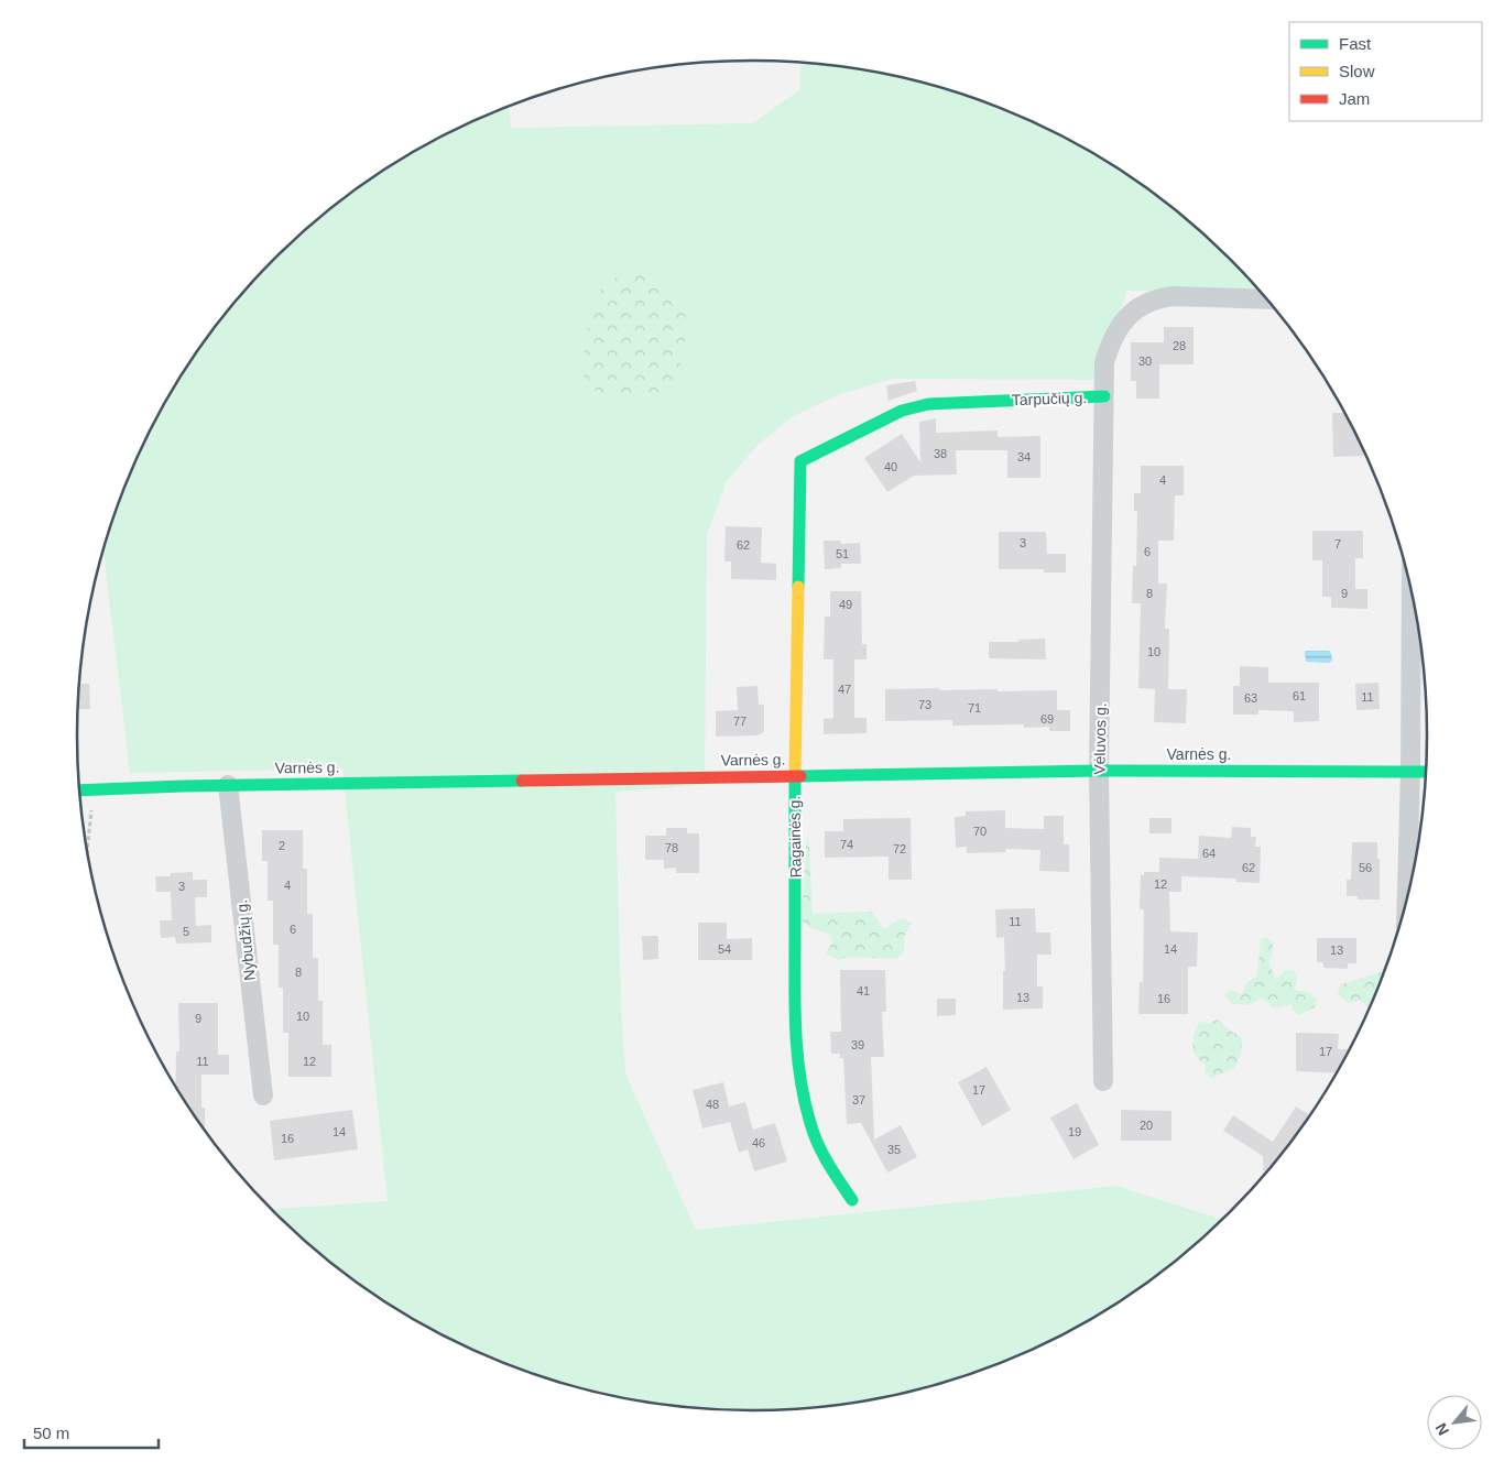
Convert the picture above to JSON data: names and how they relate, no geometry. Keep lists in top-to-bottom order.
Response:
{
  "streets": {
    "street": [
      "Tarpučių g.",
      "Vėluvos g.",
      "Varnės g.",
      "Ragainės g.",
      "Nybudžių g."
    ]
  },
  "crossings": [
    ["Tarpučių g.", "Vėluvos g."],
    ["Tarpučių g.", "Ragainės g."],
    ["Vėluvos g.", "Varnės g."],
    ["Varnės g.", "Ragainės g."],
    ["Varnės g.", "Nybudžių g."]
  ],
  "house_numbers": [
    "28",
    "30",
    "38",
    "34",
    "40",
    "4",
    "3",
    "7",
    "62",
    "6",
    "51",
    "8",
    "9",
    "49",
    "10",
    "47",
    "61",
    "11",
    "63",
    "73",
    "71",
    "69",
    "77",
    "70",
    "74",
    "2",
    "78",
    "72",
    "64",
    "62",
    "56",
    "12",
    "4",
    "3",
    "11",
    "6",
    "5",
    "54",
    "14",
    "13",
    "8",
    "41",
    "13",
    "16",
    "10",
    "9",
    "39",
    "17",
    "11",
    "12",
    "17",
    "37",
    "48",
    "20",
    "14",
    "19",
    "16",
    "46",
    "35"
  ],
  "legend": ["Fast", "Slow", "Jam"],
  "scale_bar": "50 m",
  "north": "bottom left"
}
